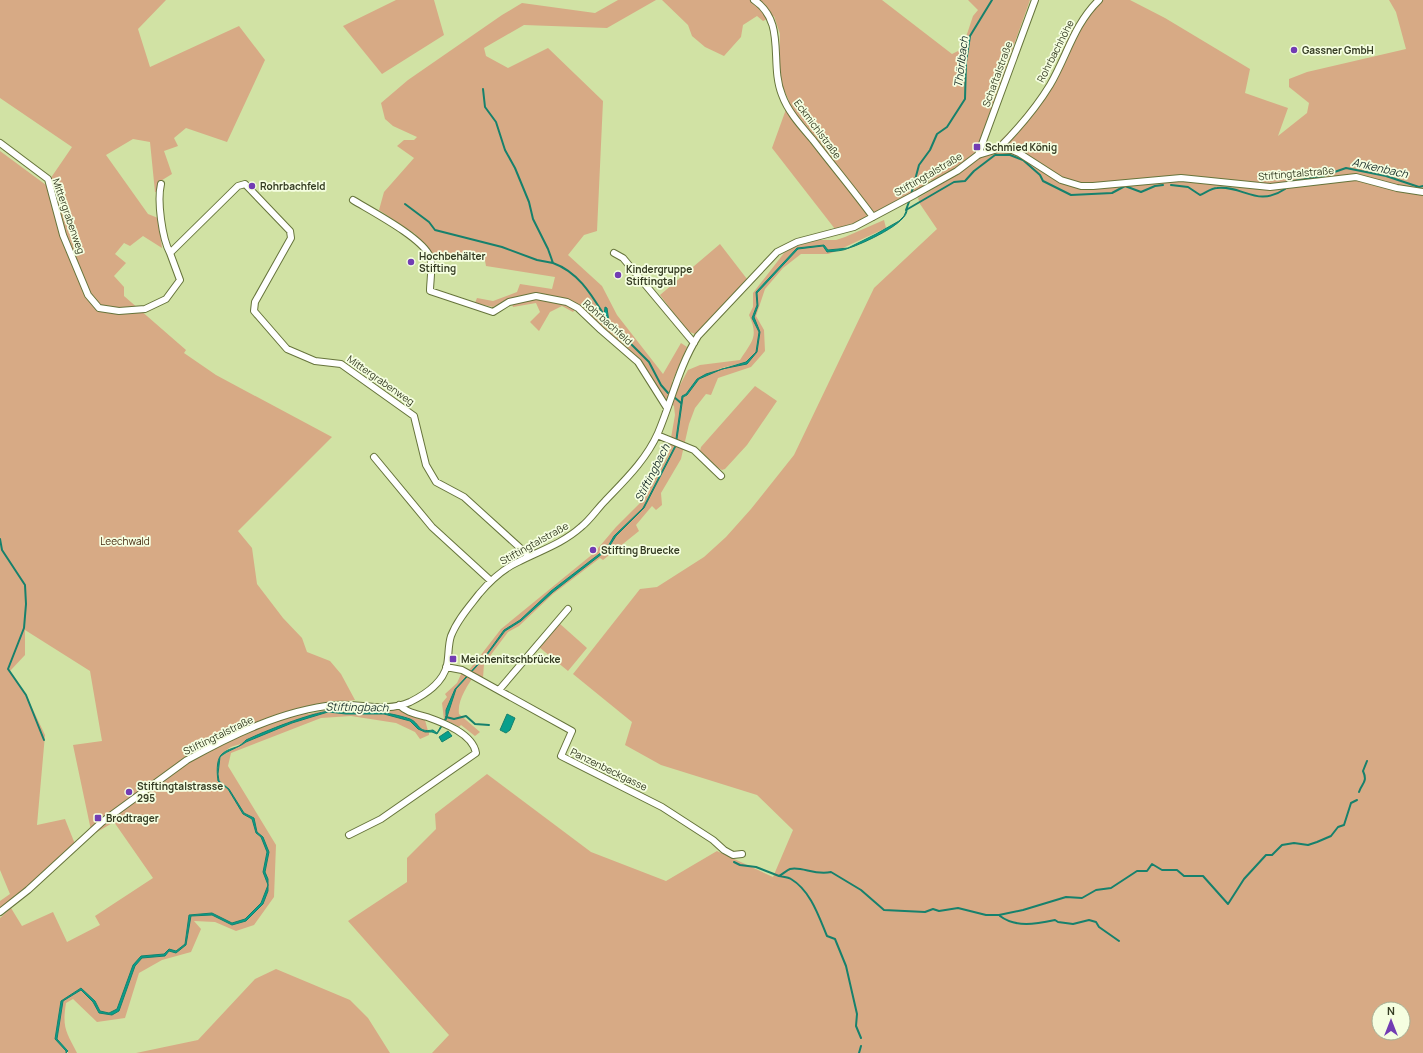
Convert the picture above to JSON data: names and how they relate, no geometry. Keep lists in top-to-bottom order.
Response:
{
  "streets": {
    "street": [
      "Rohrbachhöhe",
      "Schaftalstraße",
      "Eckmichlstraße",
      "Stiftingtalstraße",
      "Mittergrabenweg",
      "Rohrbachfeld",
      "Panzenbeckgasse"
    ]
  },
  "crossings": [
    ["Rohrbachhöhe", "Stiftingtalstraße"],
    ["Schaftalstraße", "Stiftingtalstraße"],
    ["Eckmichlstraße", "Stiftingtalstraße"],
    ["Stiftingtalstraße", "Mittergrabenweg"],
    ["Stiftingtalstraße", "Rohrbachfeld"],
    ["Stiftingtalstraße", "Panzenbeckgasse"]
  ],
  "water": ["Thörlbach", "Ankenbach", "Stiftingbach"],
  "parks": ["Leechwald"],
  "places": {
    "other": [
      "Gassner GmbH",
      "Rohrbachfeld",
      "Hochbehälter Stifting",
      "Kindergruppe Stiftingtal",
      "Stifting Bruecke",
      "Stiftingtalstrasse 295"
    ],
    "transit": ["Schmied König", "Meichenitschbrücke", "Brodtrager"]
  },
  "north": "top"
}
